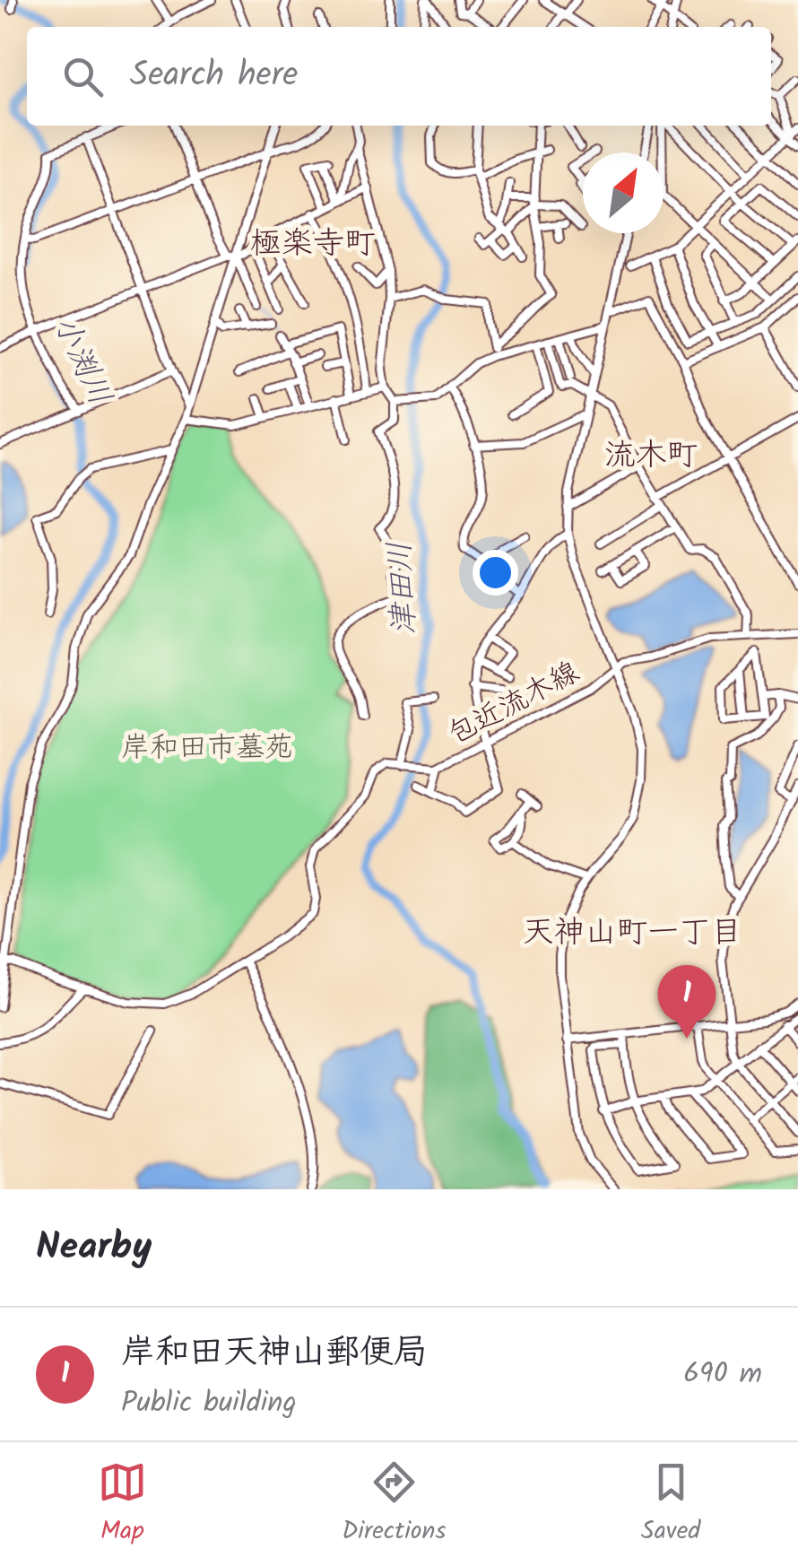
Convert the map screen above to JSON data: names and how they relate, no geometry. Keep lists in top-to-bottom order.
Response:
{
  "streets": {
    "street": ["包近流木線"]
  },
  "districts": ["極楽寺町", "流木町", "天神山町一丁目"],
  "water": ["小渕川", "津田川"],
  "parks": ["岸和田市墓苑"],
  "north": "top right",
  "page": {
    "search": "Search here",
    "pins": "1",
    "heading": "Nearby",
    "list": [
      {
        "mark": "1",
        "name": "岸和田天神山郵便局",
        "note": "Public building",
        "value": "690 m"
      }
    ],
    "nav": ["Map", "Directions", "Saved"]
  }
}
